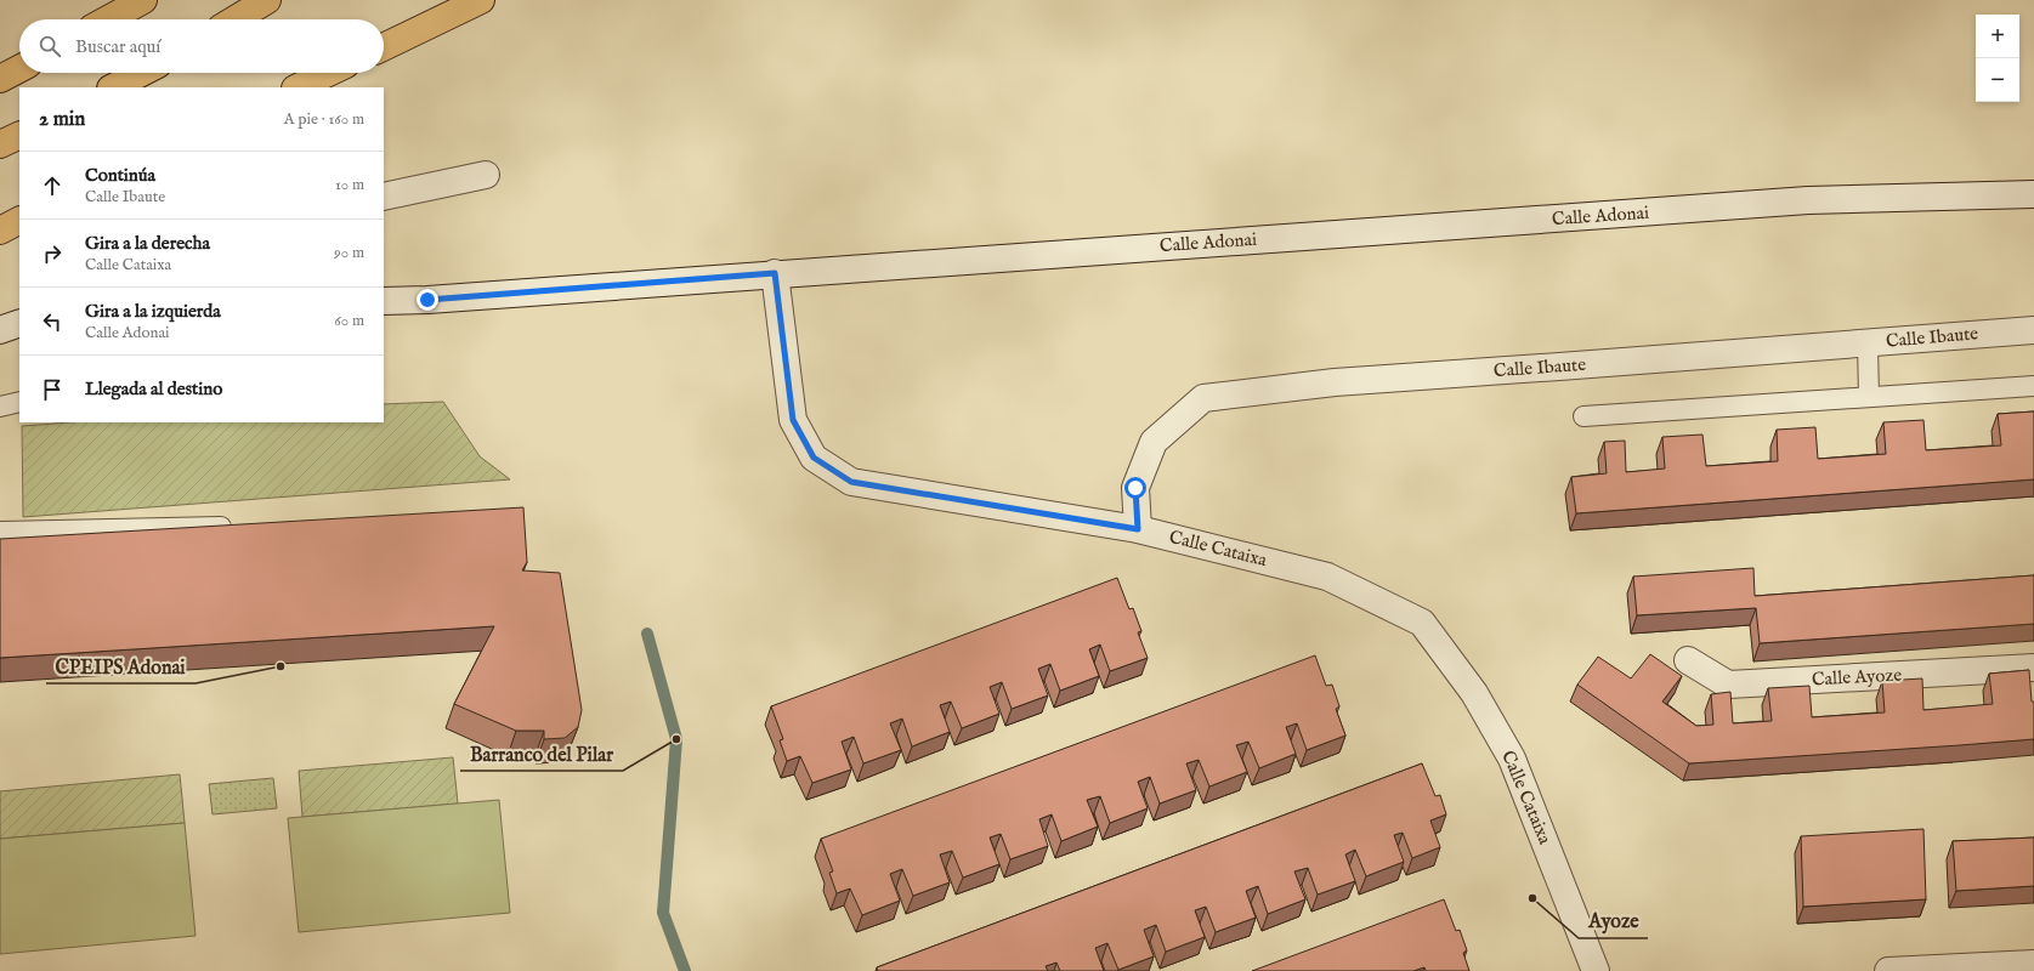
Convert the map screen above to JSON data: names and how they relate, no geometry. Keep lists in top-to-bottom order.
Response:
{
  "streets": {
    "street": [
      "Calle Adonai",
      "Calle Ibaute",
      "Calle Cataixa",
      "Calle Ayoze"
    ]
  },
  "crossings": [
    ["Calle Adonai", "Calle Cataixa"],
    ["Calle Ibaute", "Calle Cataixa"]
  ],
  "places": ["CPEIPS Adonai", "Barranco del Pilar", "Ayoze"],
  "page": {
    "map_buttons": ["+", "−"],
    "search": "Buscar aquí",
    "heading": ["2 min", "A pie · 160 m"],
    "list": [
      ["Continúa", "Calle Ibaute", "10 m"],
      ["Gira a la derecha", "Calle Cataixa", "90 m"],
      ["Gira a la izquierda", "Calle Adonai", "60 m"],
      "Llegada al destino"
    ]
  }
}
